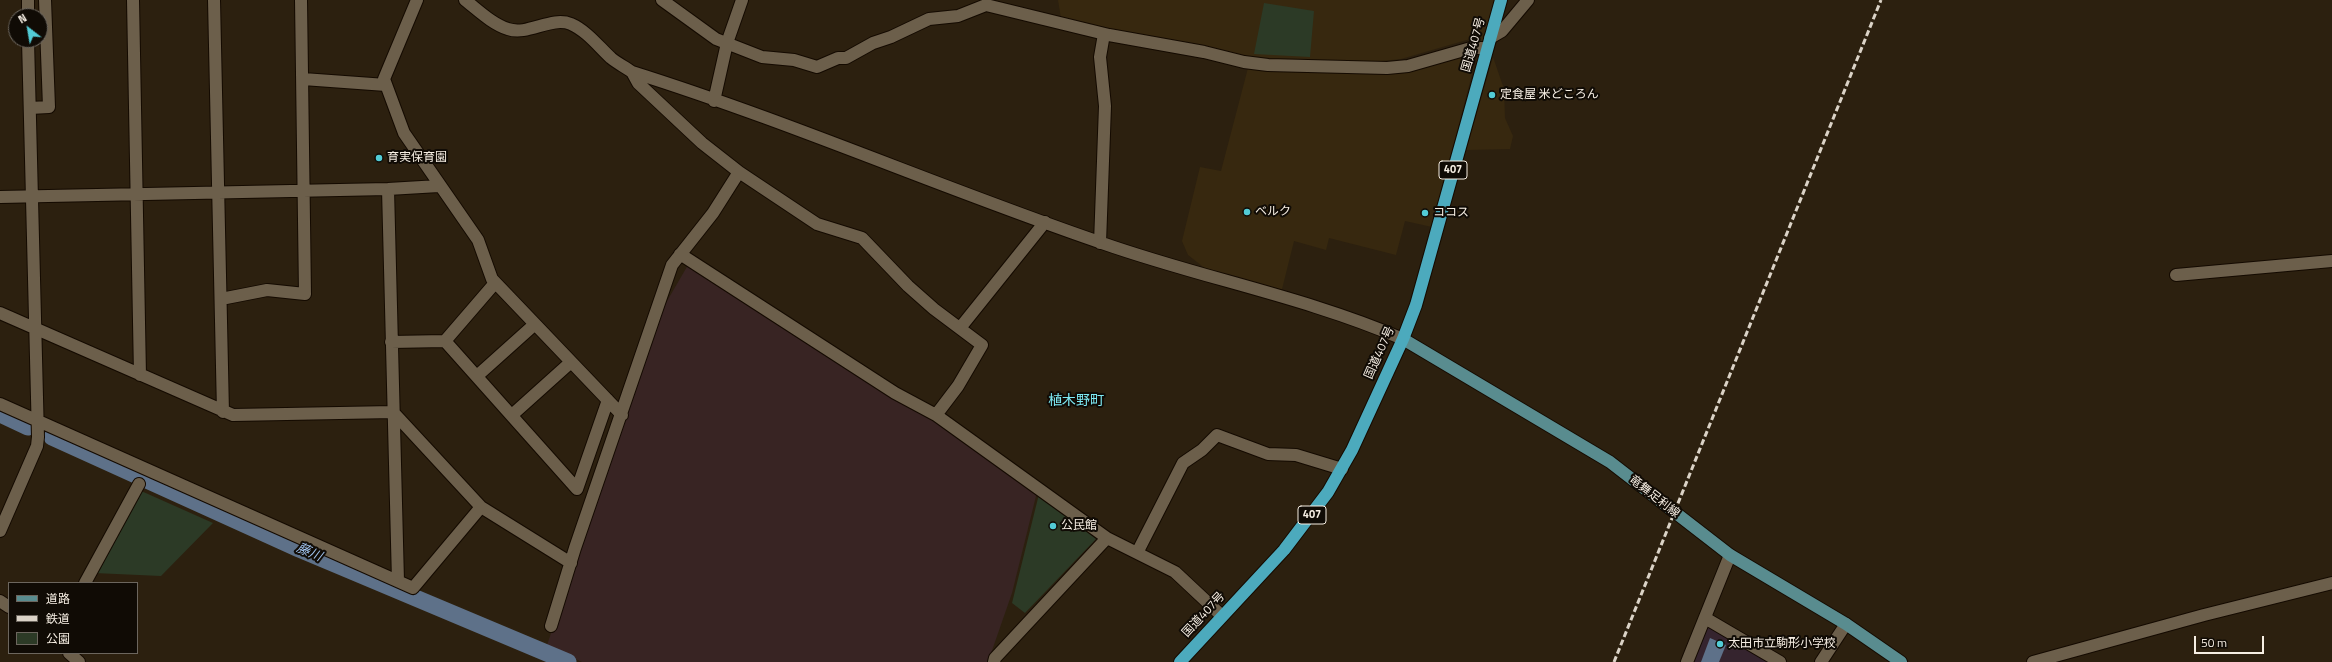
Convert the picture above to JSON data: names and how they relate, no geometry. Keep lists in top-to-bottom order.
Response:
{
  "streets": {
    "highway": ["国道407号", "407"],
    "main road": ["竜舞足利線"]
  },
  "crossings": [
    ["国道407号", "竜舞足利線"]
  ],
  "districts": ["植木野町"],
  "water": ["藤川"],
  "places": [
    "定食屋 米どころん",
    "育実保育園",
    "ベルク",
    "ココス",
    "公民館",
    "太田市立駒形小学校"
  ],
  "legend": ["道路", "鉄道", "公園"],
  "scale_bar": "50 m",
  "north": "top left"
}
